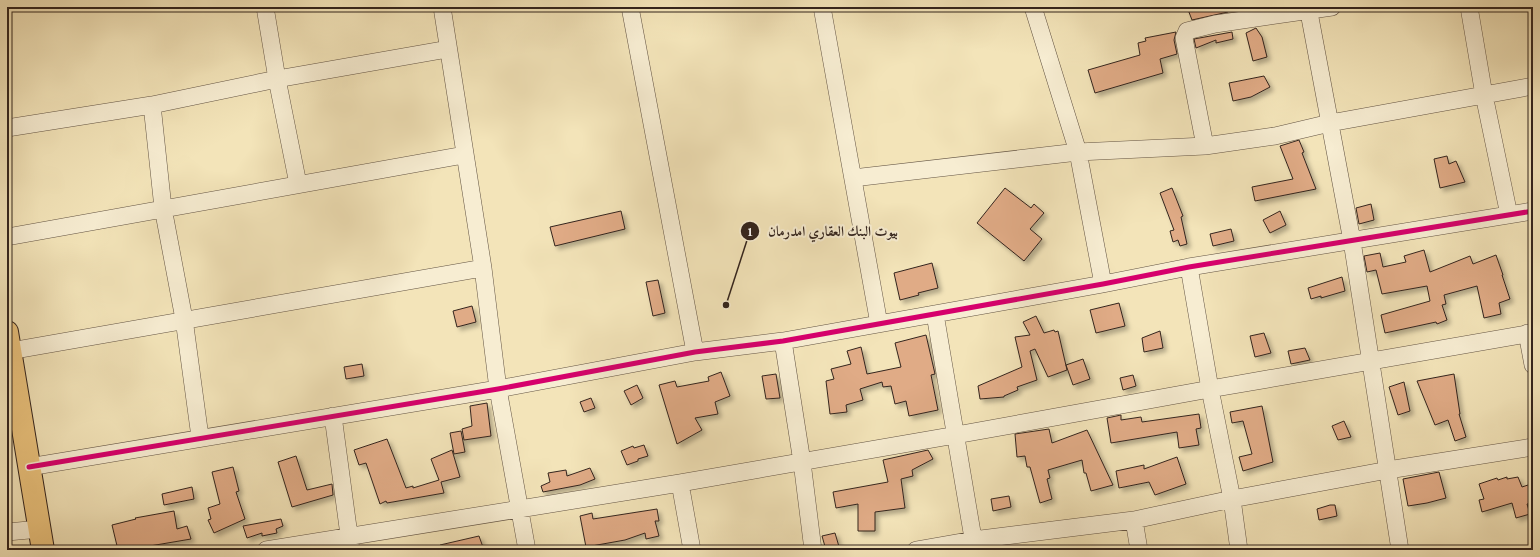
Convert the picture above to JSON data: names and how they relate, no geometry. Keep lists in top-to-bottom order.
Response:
{
  "places": ["بيوت البنك العقاري امدرمان"]
}
